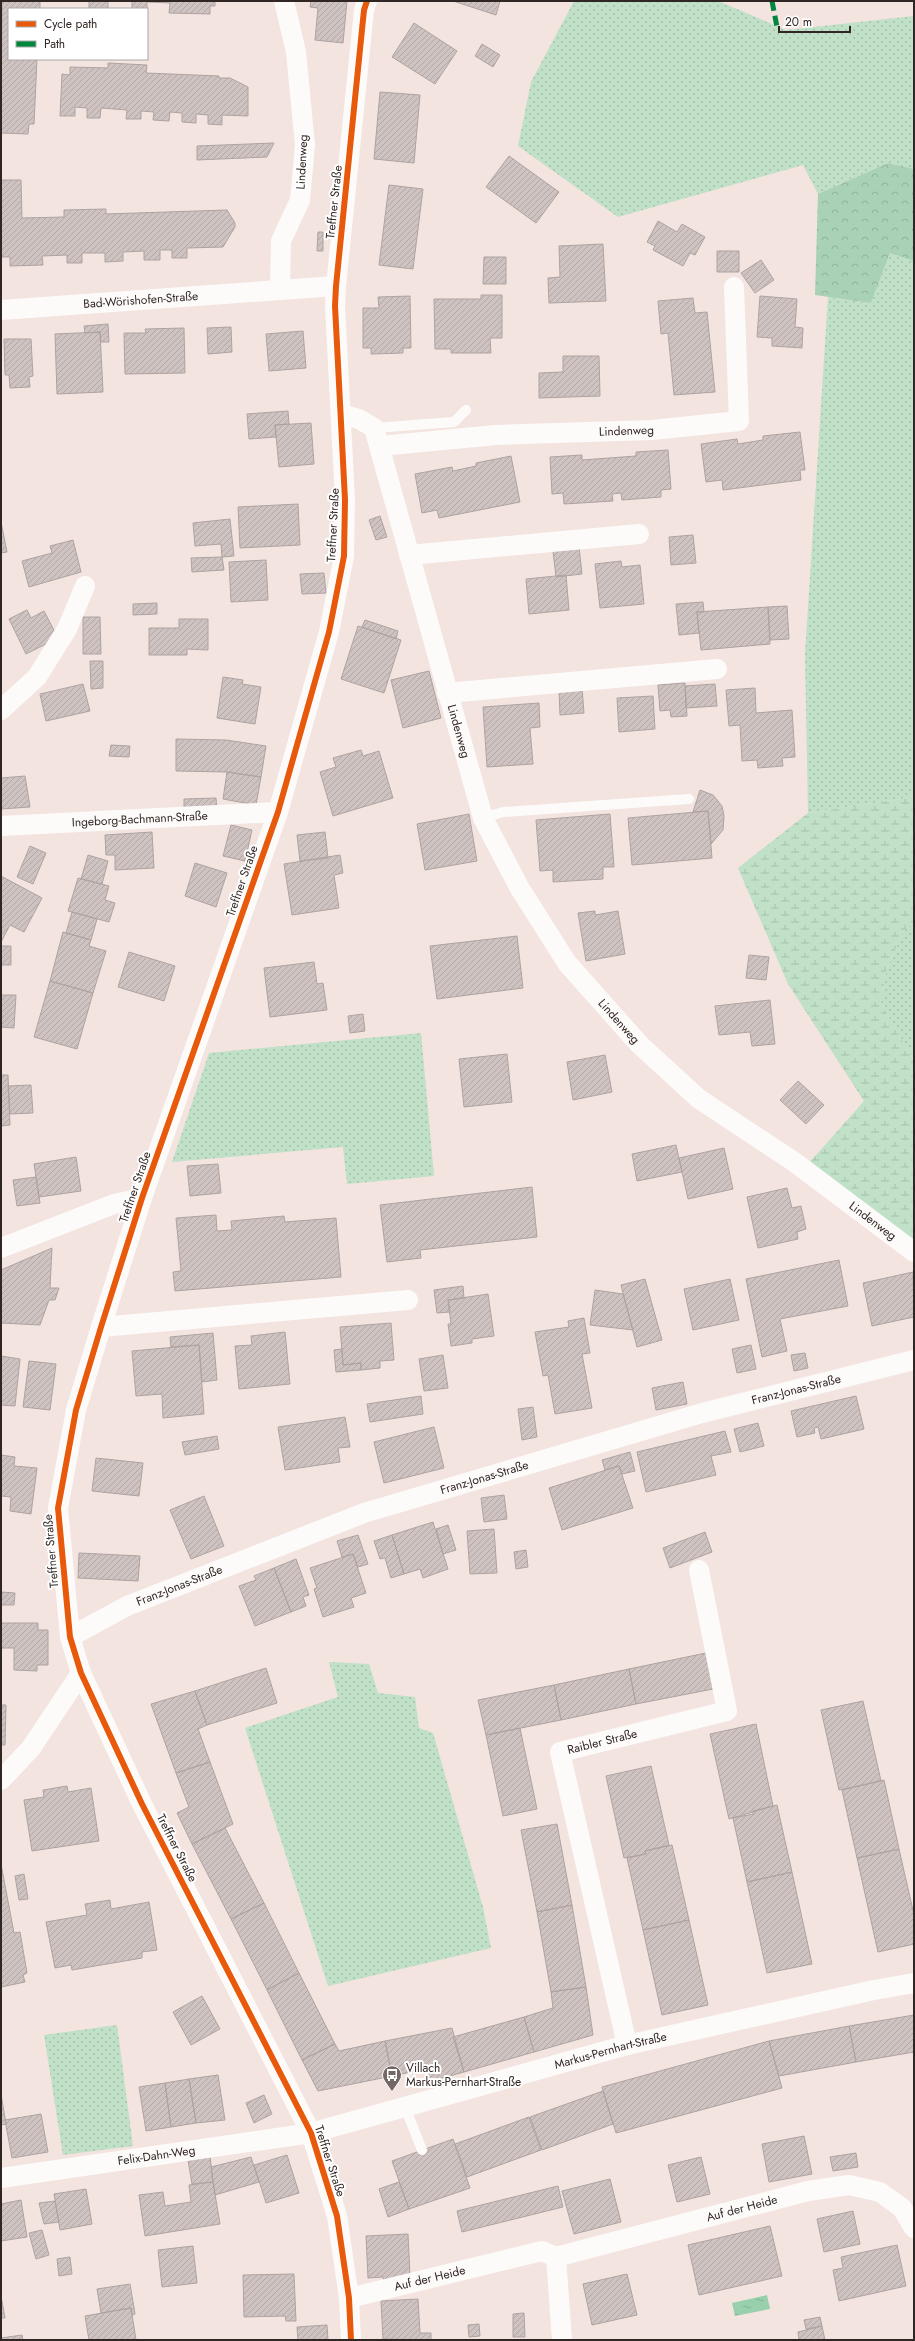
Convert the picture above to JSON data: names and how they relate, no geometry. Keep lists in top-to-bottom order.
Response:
{
  "streets": {
    "street": [
      "Lindenweg",
      "Treffner Straße",
      "Bad-Wörishofen-Straße",
      "Ingeborg-Bachmann-Straße",
      "Franz-Jonas-Straße",
      "Raibler Straße",
      "Markus-Pernhart-Straße",
      "Felix-Dahn-Weg",
      "Auf der Heide"
    ]
  },
  "crossings": [
    ["Lindenweg", "Bad-Wörishofen-Straße"],
    ["Treffner Straße", "Ingeborg-Bachmann-Straße"],
    ["Treffner Straße", "Franz-Jonas-Straße"],
    ["Treffner Straße", "Markus-Pernhart-Straße"],
    ["Treffner Straße", "Felix-Dahn-Weg"],
    ["Treffner Straße", "Auf der Heide"],
    ["Raibler Straße", "Markus-Pernhart-Straße"],
    ["Markus-Pernhart-Straße", "Felix-Dahn-Weg"]
  ],
  "places": {
    "bus stop": ["Villach Markus-Pernhart-Straße"]
  },
  "legend": ["Cycle path", "Path"],
  "scale_bar": "20 m"
}
